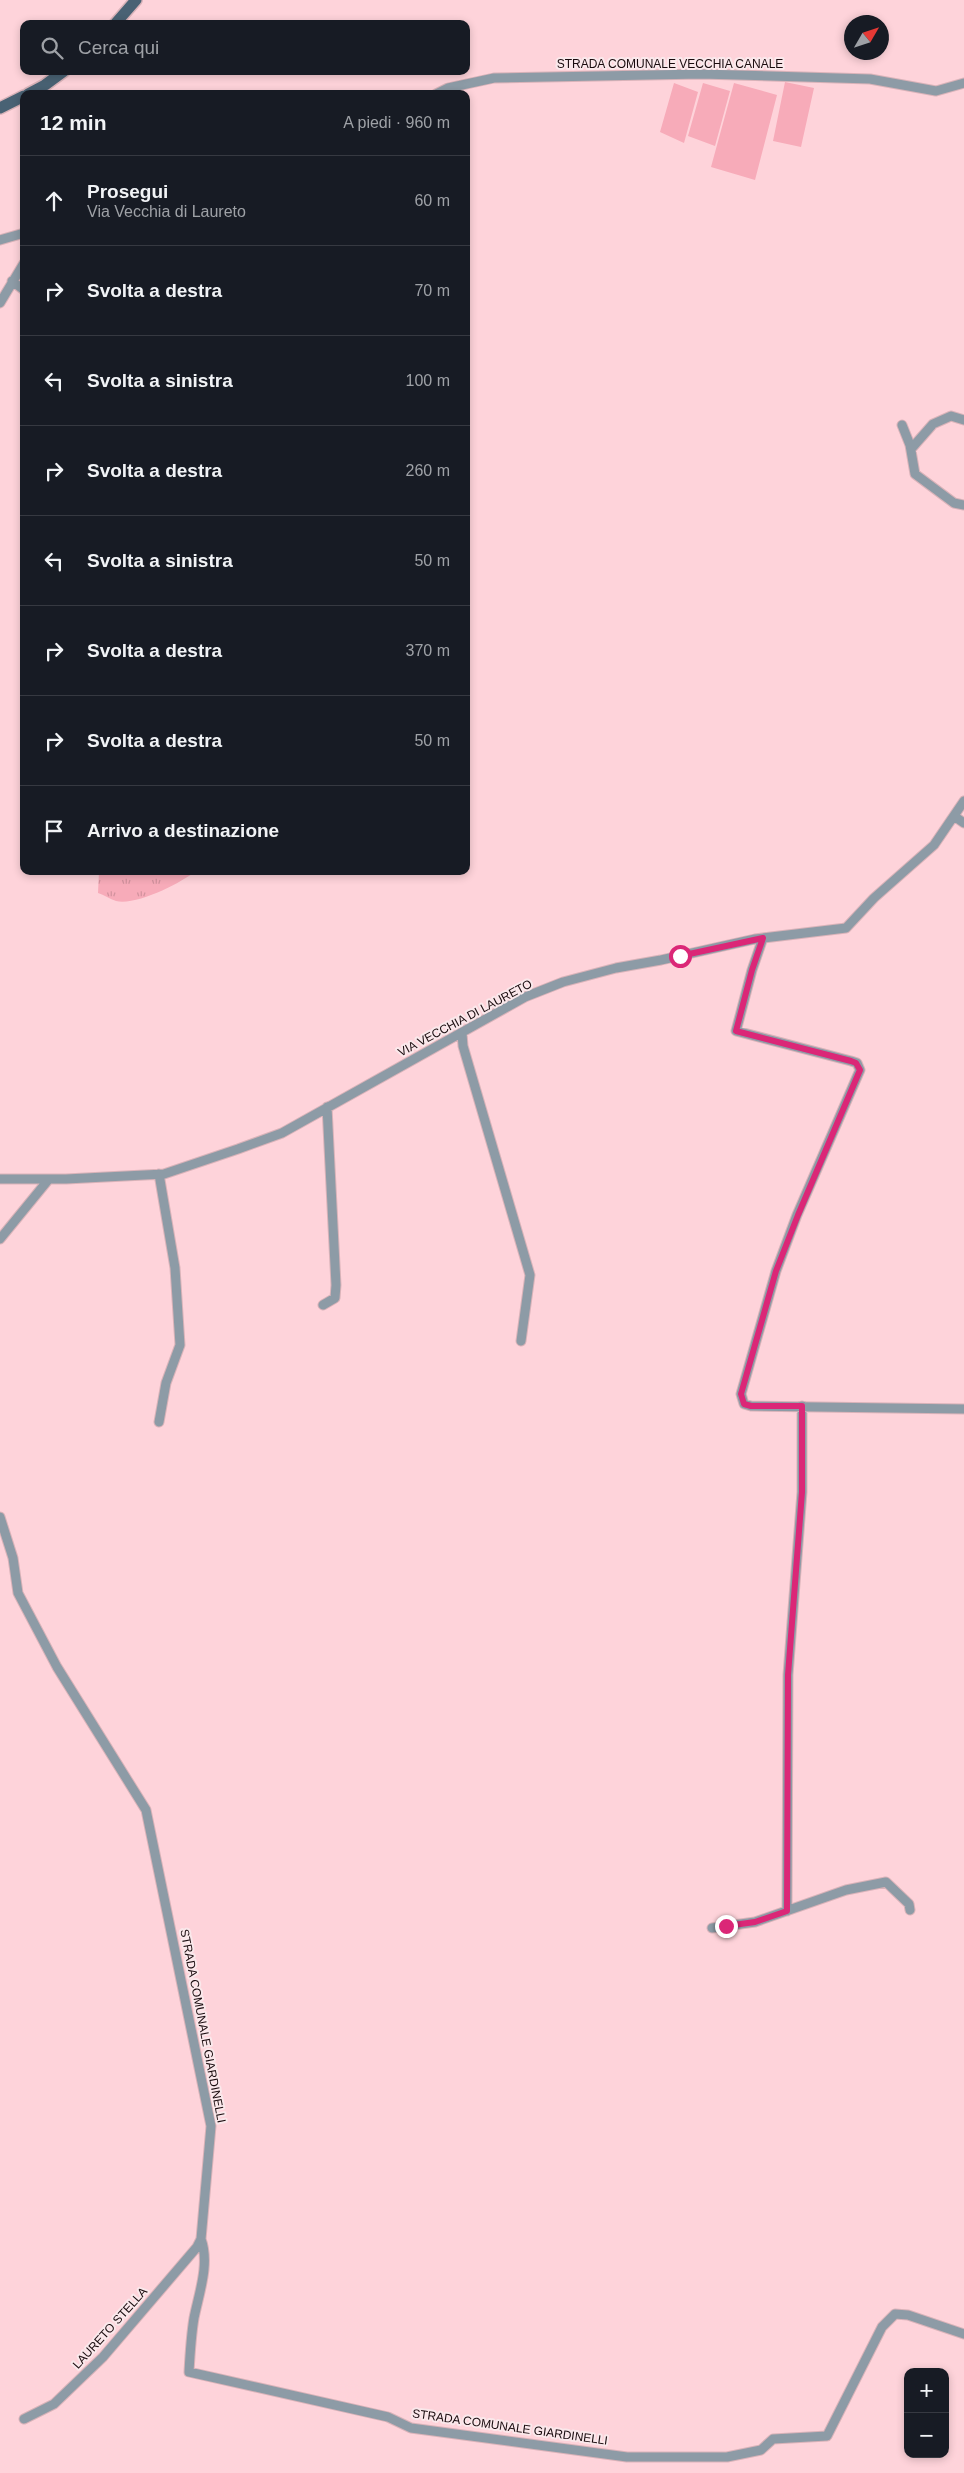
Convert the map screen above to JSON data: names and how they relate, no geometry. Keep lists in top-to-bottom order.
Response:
{
  "streets": {
    "street": [
      "STRADA COMUNALE VECCHIA CANALE",
      "VIA VECCHIA DI LAURETO",
      "STRADA COMUNALE GIARDINELLI",
      "LAURETO STELLA"
    ]
  },
  "crossings": [
    ["STRADA COMUNALE GIARDINELLI", "LAURETO STELLA"]
  ],
  "north": "top right",
  "page": {
    "search": "Cerca qui",
    "heading": ["12 min", "A piedi · 960 m"],
    "list": [
      ["Prosegui", "Via Vecchia di Laureto", "60 m"],
      ["Svolta a destra", "70 m"],
      ["Svolta a sinistra", "100 m"],
      ["Svolta a destra", "260 m"],
      ["Svolta a sinistra", "50 m"],
      ["Svolta a destra", "370 m"],
      ["Svolta a destra", "50 m"],
      "Arrivo a destinazione"
    ],
    "map_buttons": ["+", "−"]
  }
}
